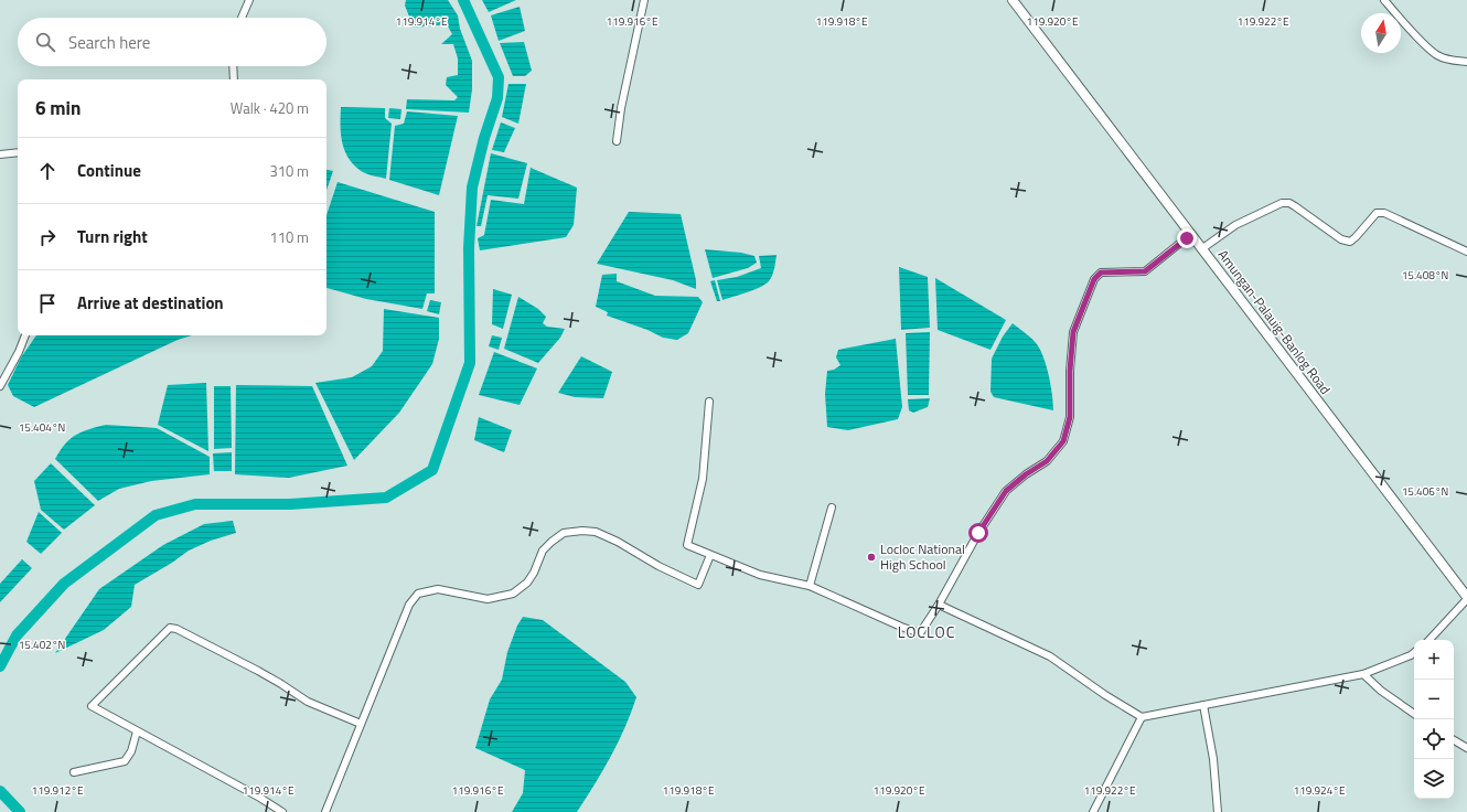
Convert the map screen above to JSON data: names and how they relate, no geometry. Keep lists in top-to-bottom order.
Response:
{
  "streets": {
    "main road": ["Amungan-Palauig-Banlog Road"]
  },
  "districts": ["LOCLOC"],
  "places": ["Locloc National High School"],
  "north": "top",
  "page": {
    "search": "Search here",
    "heading": ["6 min", "Walk · 420 m"],
    "list": [
      ["Continue", "310 m"],
      ["Turn right", "110 m"],
      "Arrive at destination"
    ],
    "map_buttons": ["+", "−"]
  },
  "coordinates": [
    "119.914°E",
    "119.916°E",
    "119.918°E",
    "119.920°E",
    "119.922°E",
    "15.408°N",
    "15.404°N",
    "15.406°N",
    "15.402°N",
    "119.912°E",
    "119.924°E"
  ]
}
